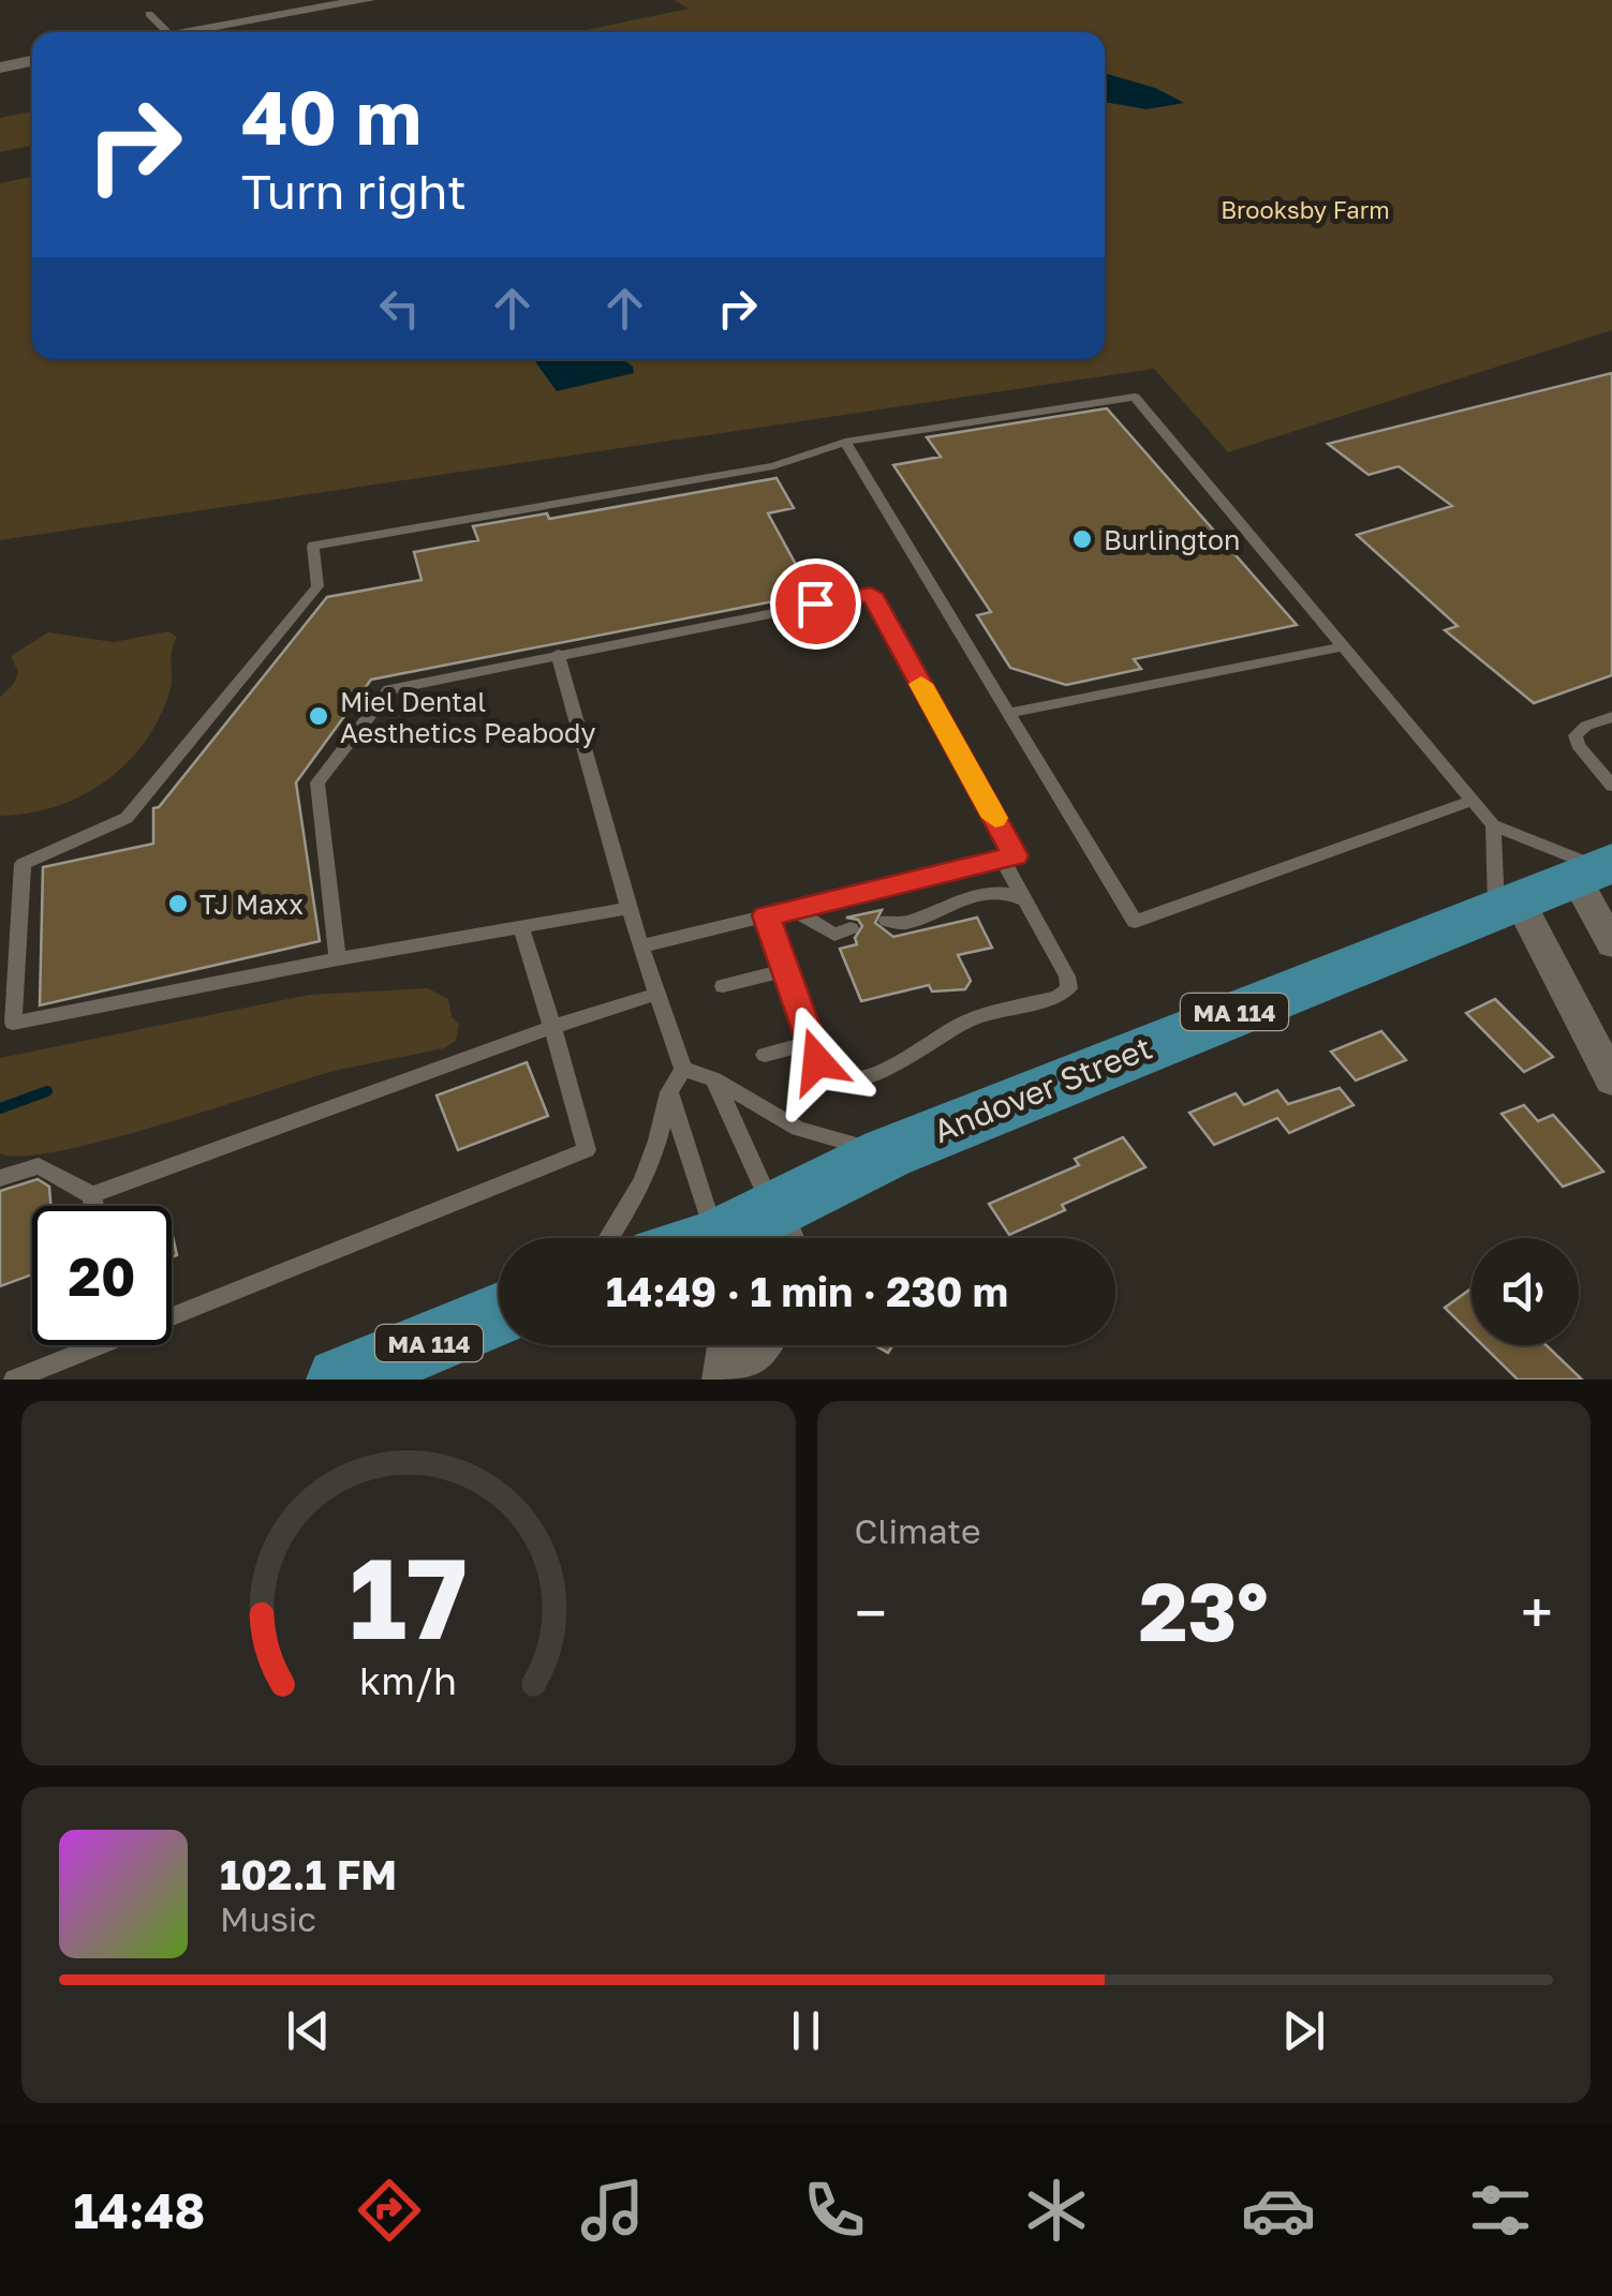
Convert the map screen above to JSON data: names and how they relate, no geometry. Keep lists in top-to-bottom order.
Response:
{
  "streets": {
    "highway": ["MA 114", "Andover Street"]
  },
  "parks": ["Brooksby Farm"],
  "places": ["Burlington", "Miel Dental Aesthetics Peabody", "TJ Maxx"],
  "page": {
    "turn": ["40 m", "Turn right"],
    "limit": "20",
    "trip": "14:49 · 1 min · 230 m",
    "tile": "Climate",
    "heat": ["−", "23°", "+"],
    "song": ["102.1 FM", "Music"],
    "tabs": "14:48",
    "gauge": ["17", "km/h"]
  }
}
